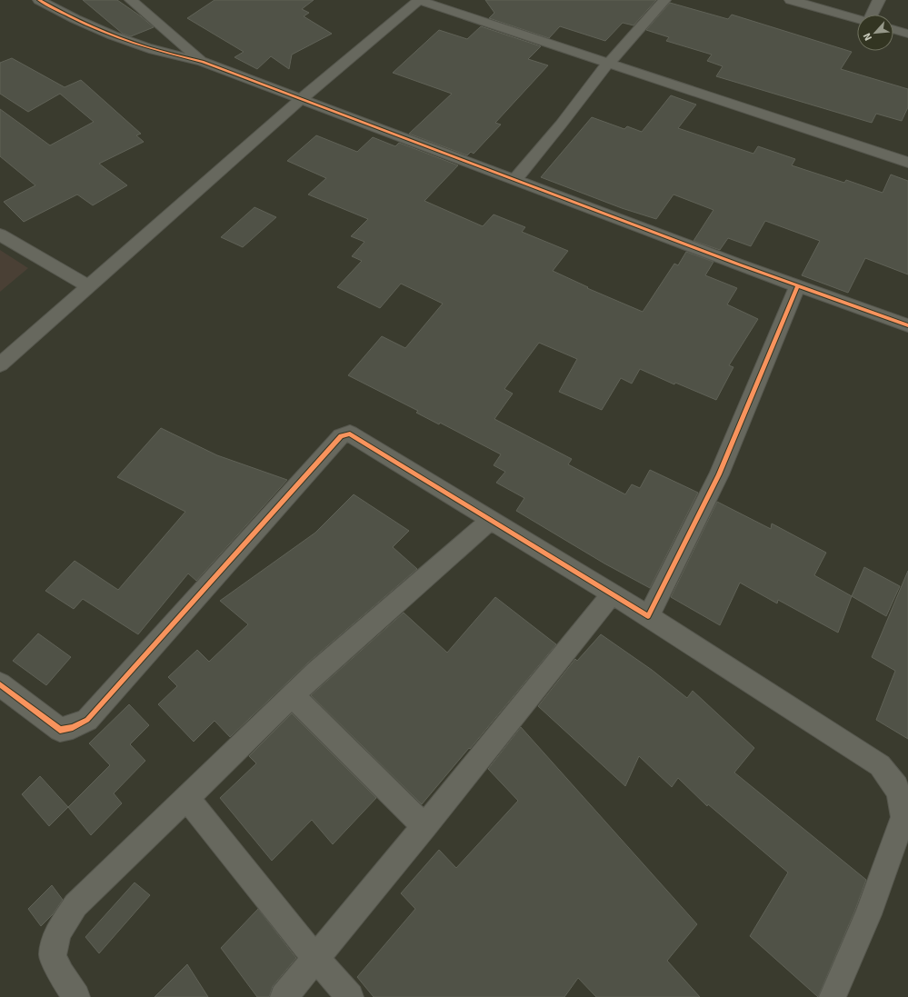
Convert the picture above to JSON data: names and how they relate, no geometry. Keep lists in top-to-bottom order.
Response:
{
  "north": "bottom left"
}
